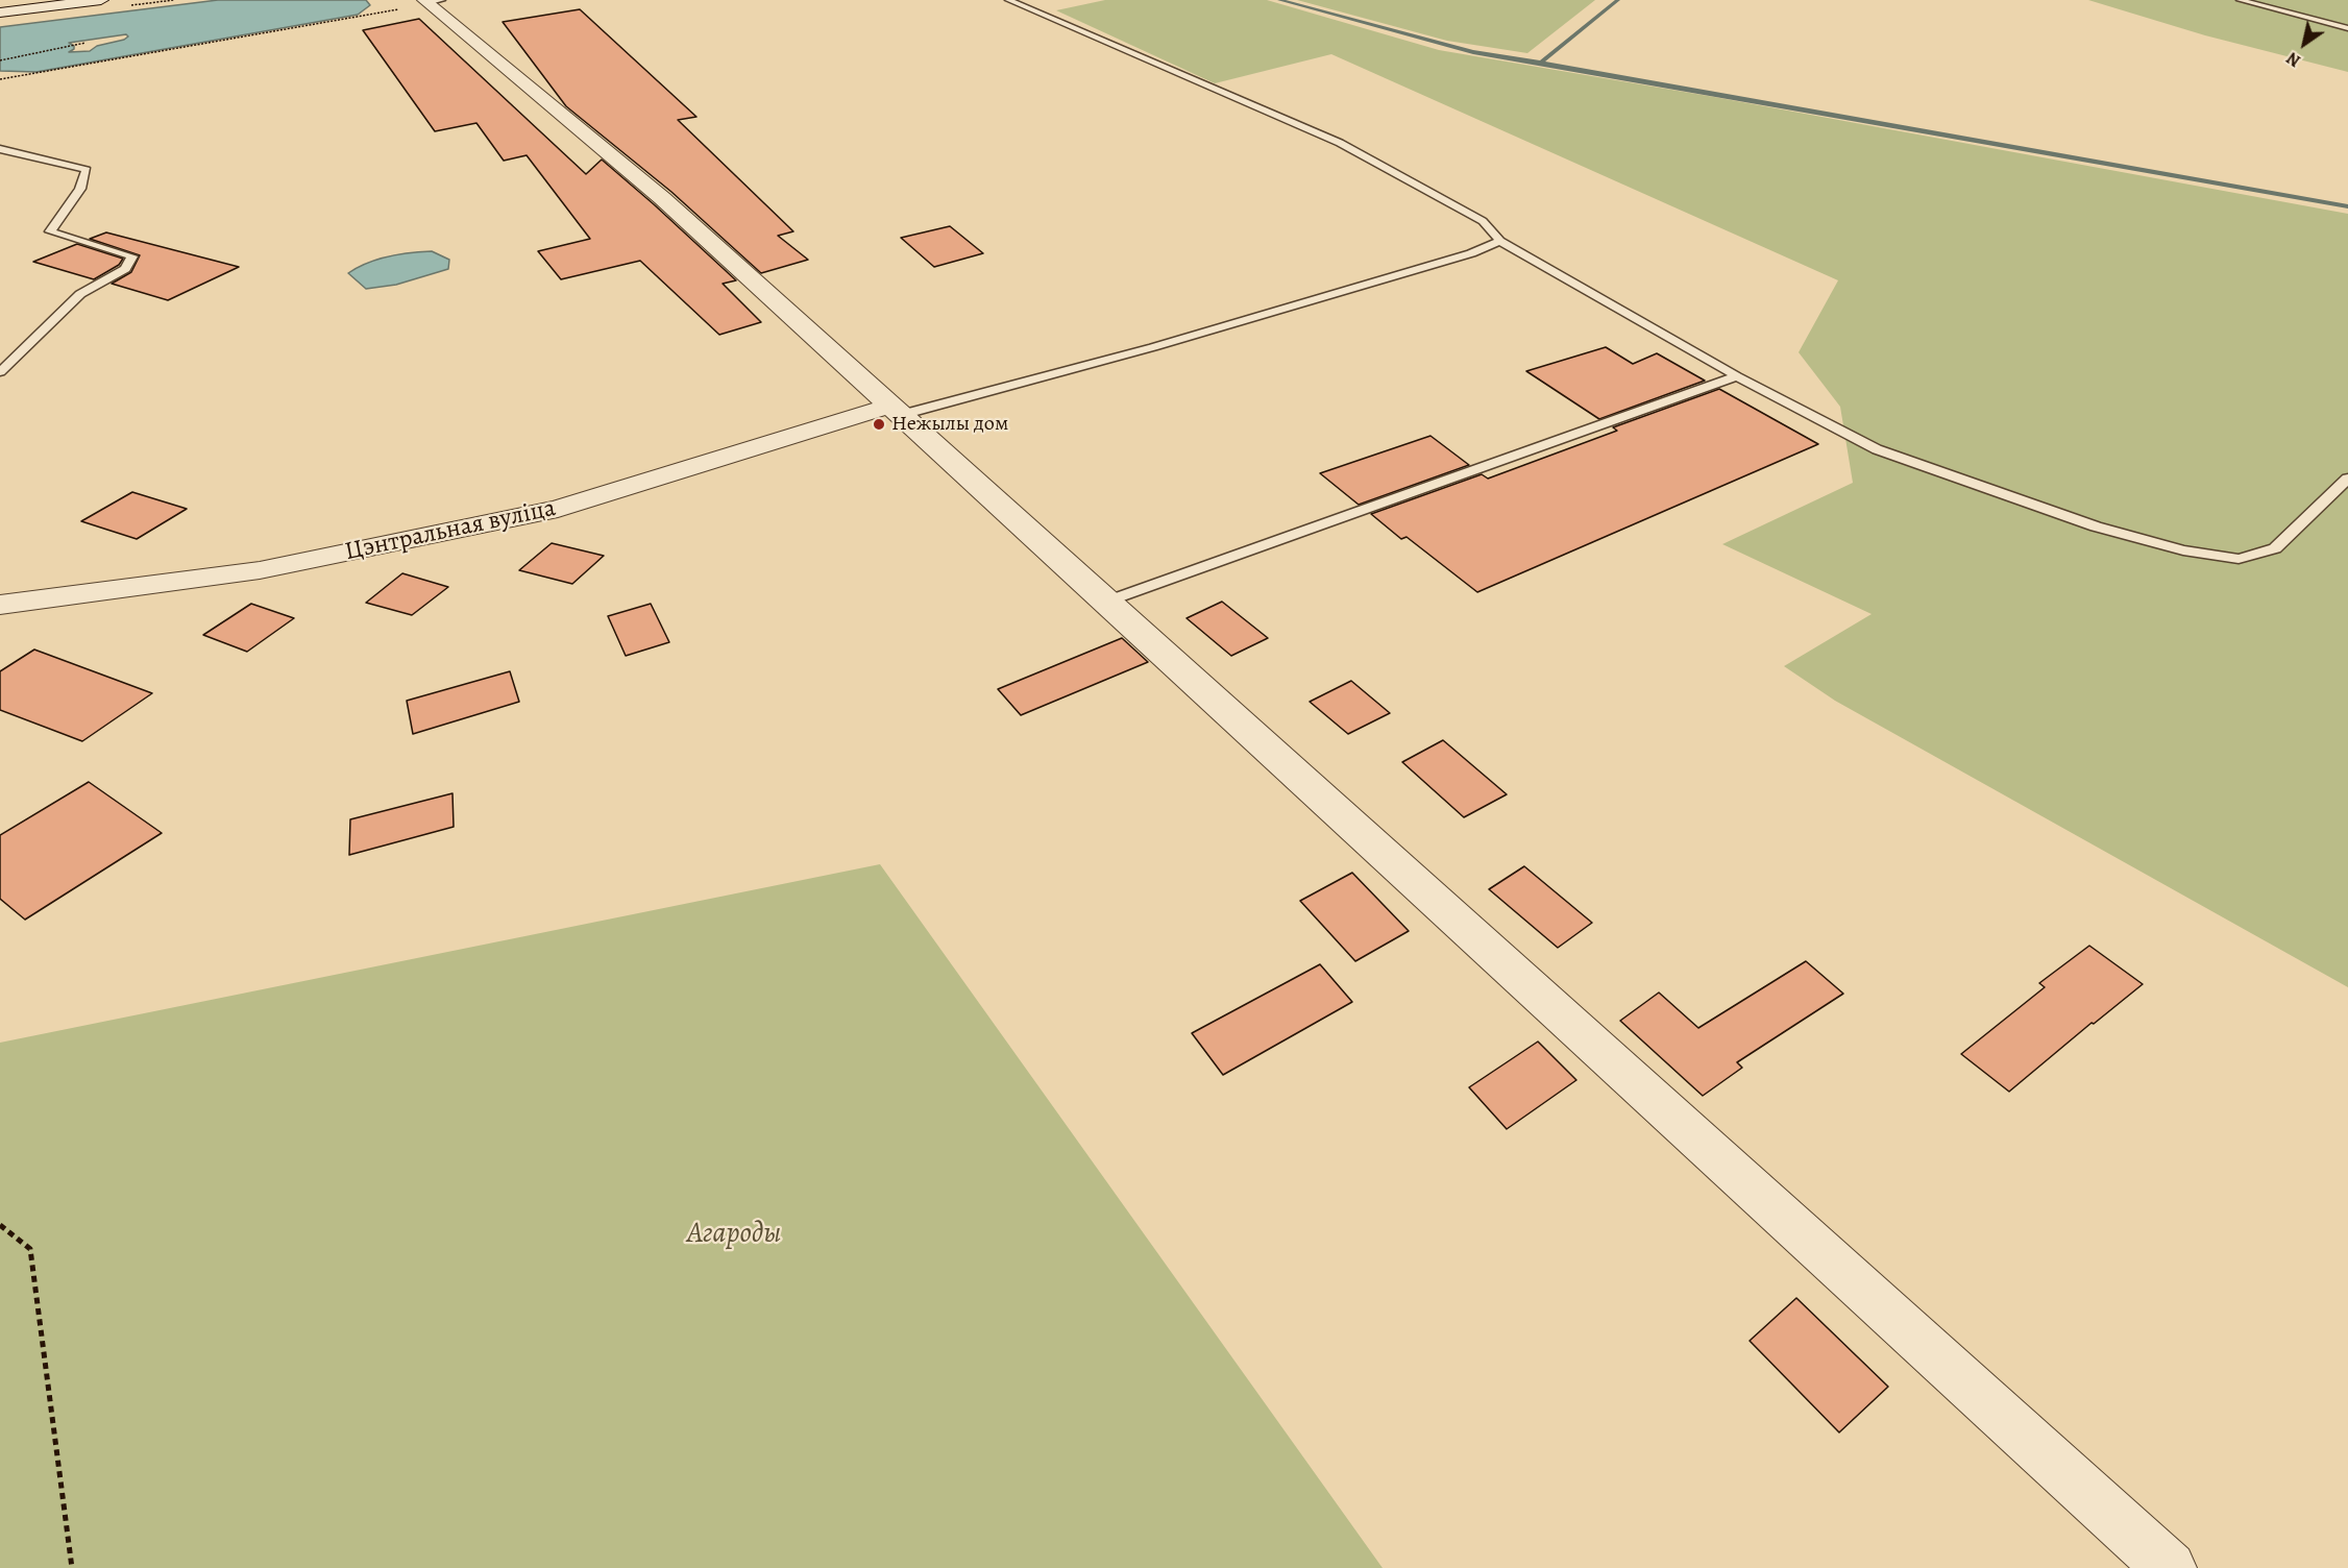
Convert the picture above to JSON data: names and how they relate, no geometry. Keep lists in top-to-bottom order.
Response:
{
  "streets": {
    "street": ["Цэнтральная вуліца"]
  },
  "parks": ["Агароды"],
  "places": ["Нежылы дом"],
  "north": "bottom left"
}
